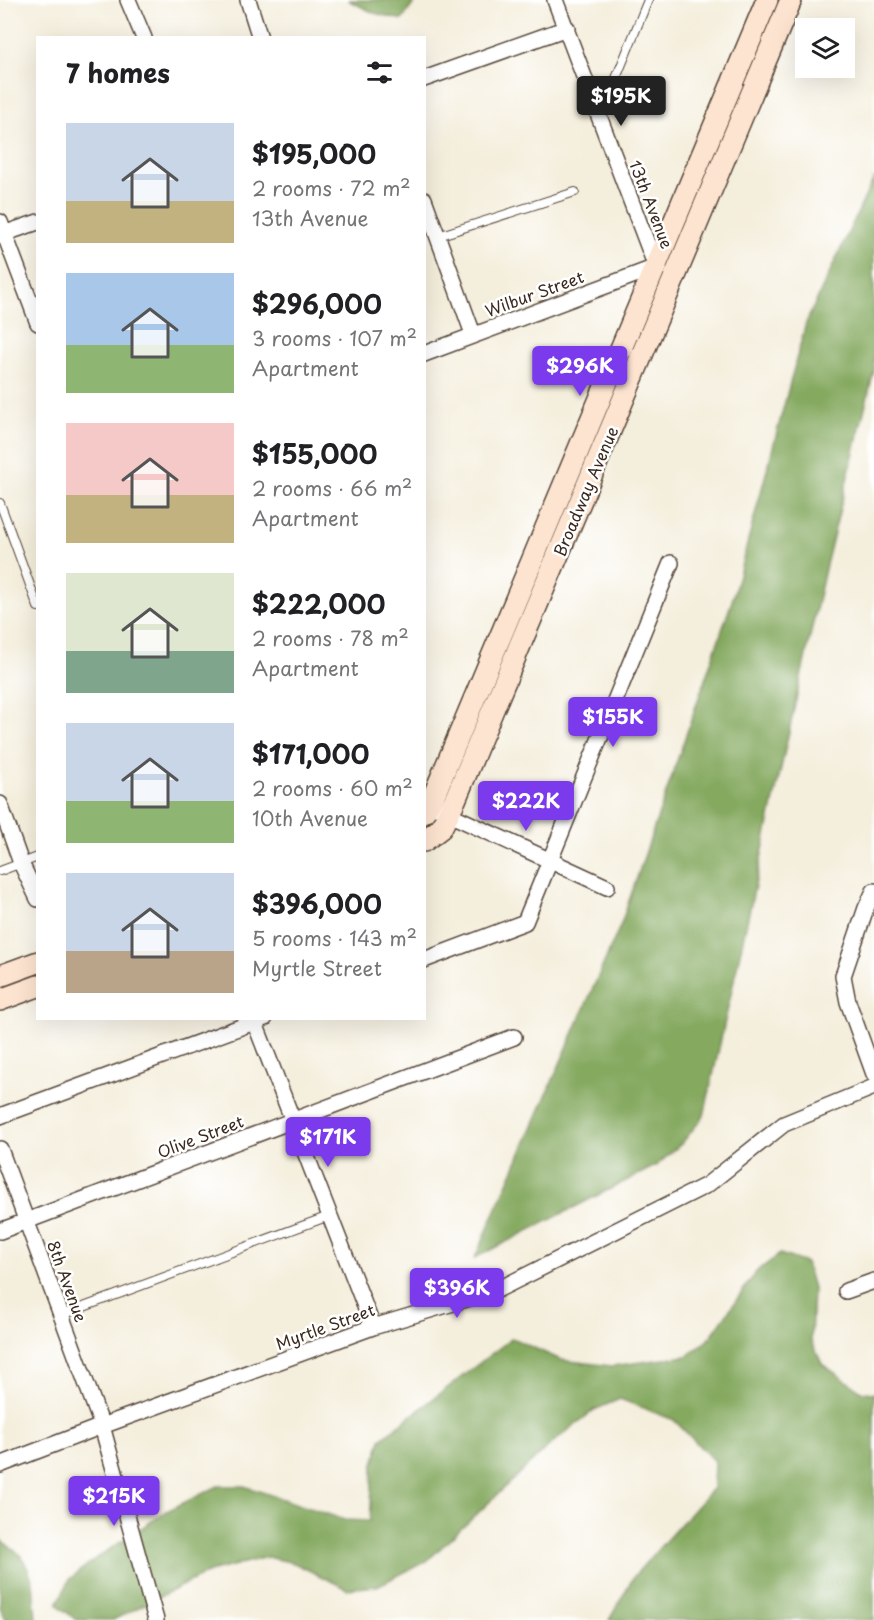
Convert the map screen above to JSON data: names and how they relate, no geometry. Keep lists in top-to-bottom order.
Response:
{
  "streets": {
    "main road": ["Broadway Avenue"],
    "street": [
      "13th Avenue",
      "Wilbur Street",
      "Olive Street",
      "8th Avenue",
      "Myrtle Street"
    ]
  },
  "crossings": [
    ["13th Avenue", "Wilbur Street"],
    ["13th Avenue", "Broadway Avenue"],
    ["Wilbur Street", "Broadway Avenue"],
    ["Olive Street", "8th Avenue"],
    ["8th Avenue", "Myrtle Street"]
  ],
  "page": {
    "heading": "7 homes",
    "price": [
      "$195K",
      "$296K",
      "$155K",
      "$222K",
      "$171K",
      "$396K",
      "$215K"
    ],
    "list": [
      {
        "name": "$195,000",
        "note": "2 rooms · 72 m² · 13th Avenue"
      },
      {
        "name": "$296,000",
        "note": "3 rooms · 107 m² · Apartment"
      },
      {
        "name": "$155,000",
        "note": "2 rooms · 66 m² · Apartment"
      },
      {
        "name": "$222,000",
        "note": "2 rooms · 78 m² · Apartment"
      },
      {
        "name": "$171,000",
        "note": "2 rooms · 60 m² · 10th Avenue"
      },
      {
        "name": "$396,000",
        "note": "5 rooms · 143 m² · Myrtle Street"
      }
    ]
  }
}
